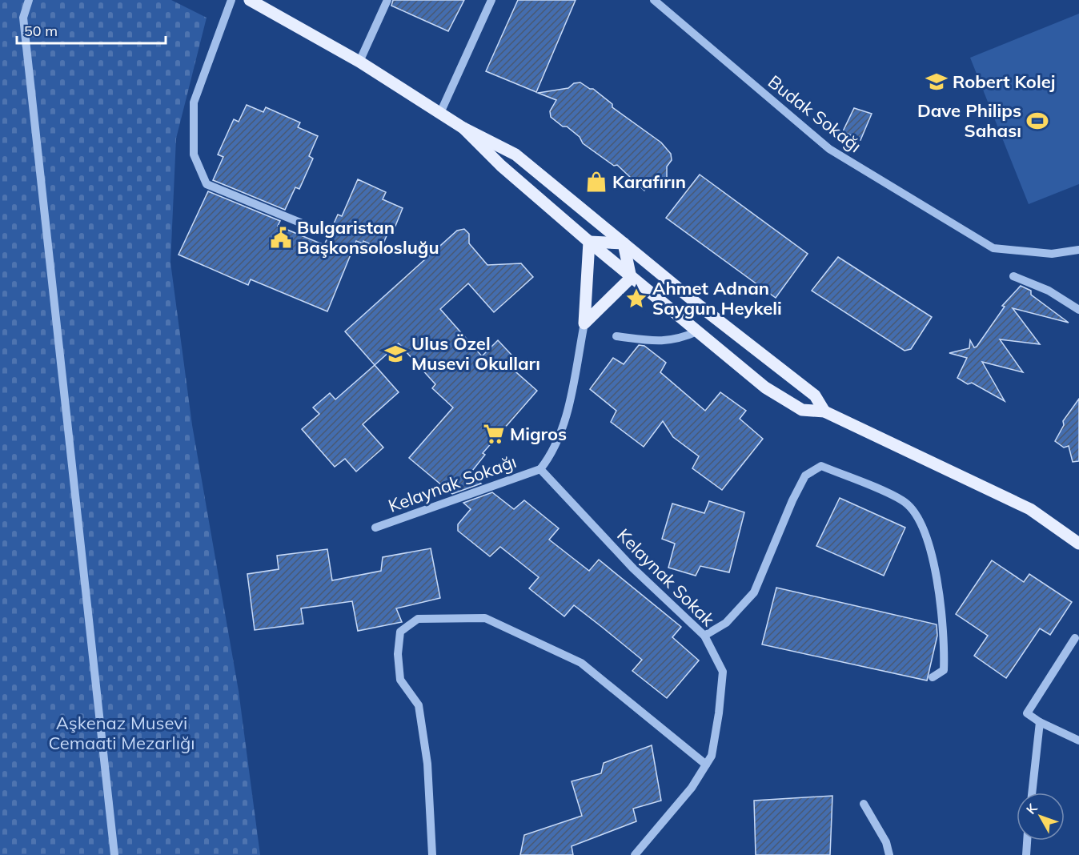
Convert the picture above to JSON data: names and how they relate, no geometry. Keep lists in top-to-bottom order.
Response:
{
  "streets": {
    "street": ["Budak Sokağı", "Kelaynak Sokağı", "Kelaynak Sokak"]
  },
  "crossings": [
    ["Kelaynak Sokağı", "Kelaynak Sokak"]
  ],
  "parks": ["Aşkenaz Musevi Cemaati Mezarlığı"],
  "places": {
    "school or university": ["Robert Kolej", "Ulus Özel Musevi Okulları"],
    "sports": ["Dave Philips Sahası"],
    "shop": ["Karafırın"],
    "public building": ["Bulgaristan Başkonsolosluğu"],
    "place": ["Ahmet Adnan Saygun Heykeli"],
    "supermarket": ["Migros"]
  },
  "scale_bar": "50 m",
  "north": "top left"
}
